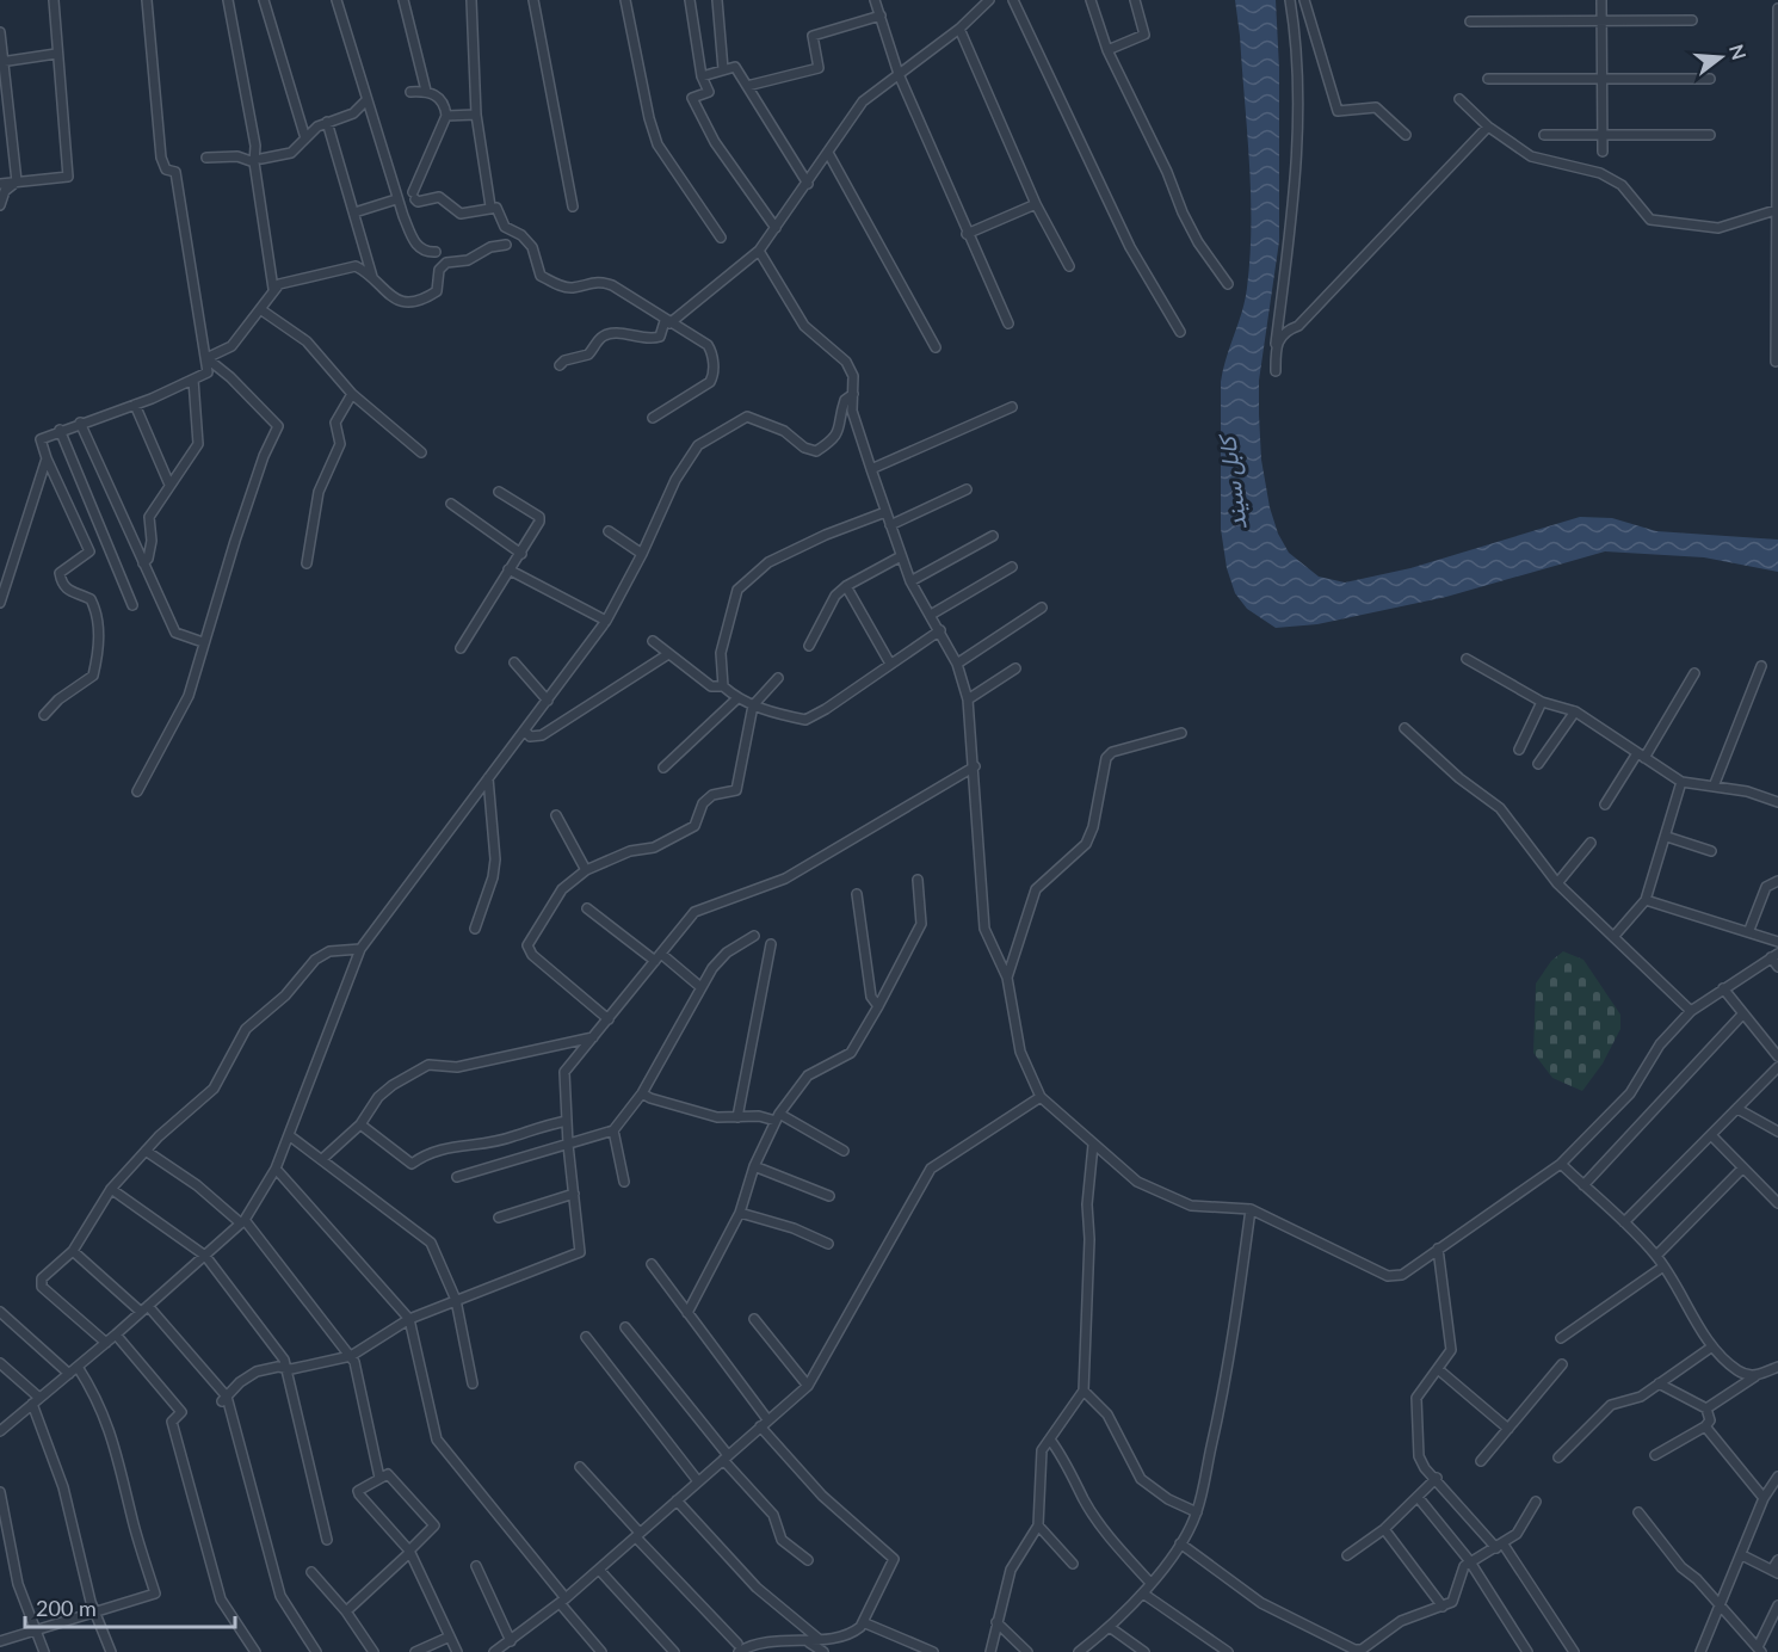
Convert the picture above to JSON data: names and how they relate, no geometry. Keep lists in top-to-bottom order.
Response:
{
  "water": ["کابل سيند"],
  "scale_bar": "200 m",
  "north": "right"
}
